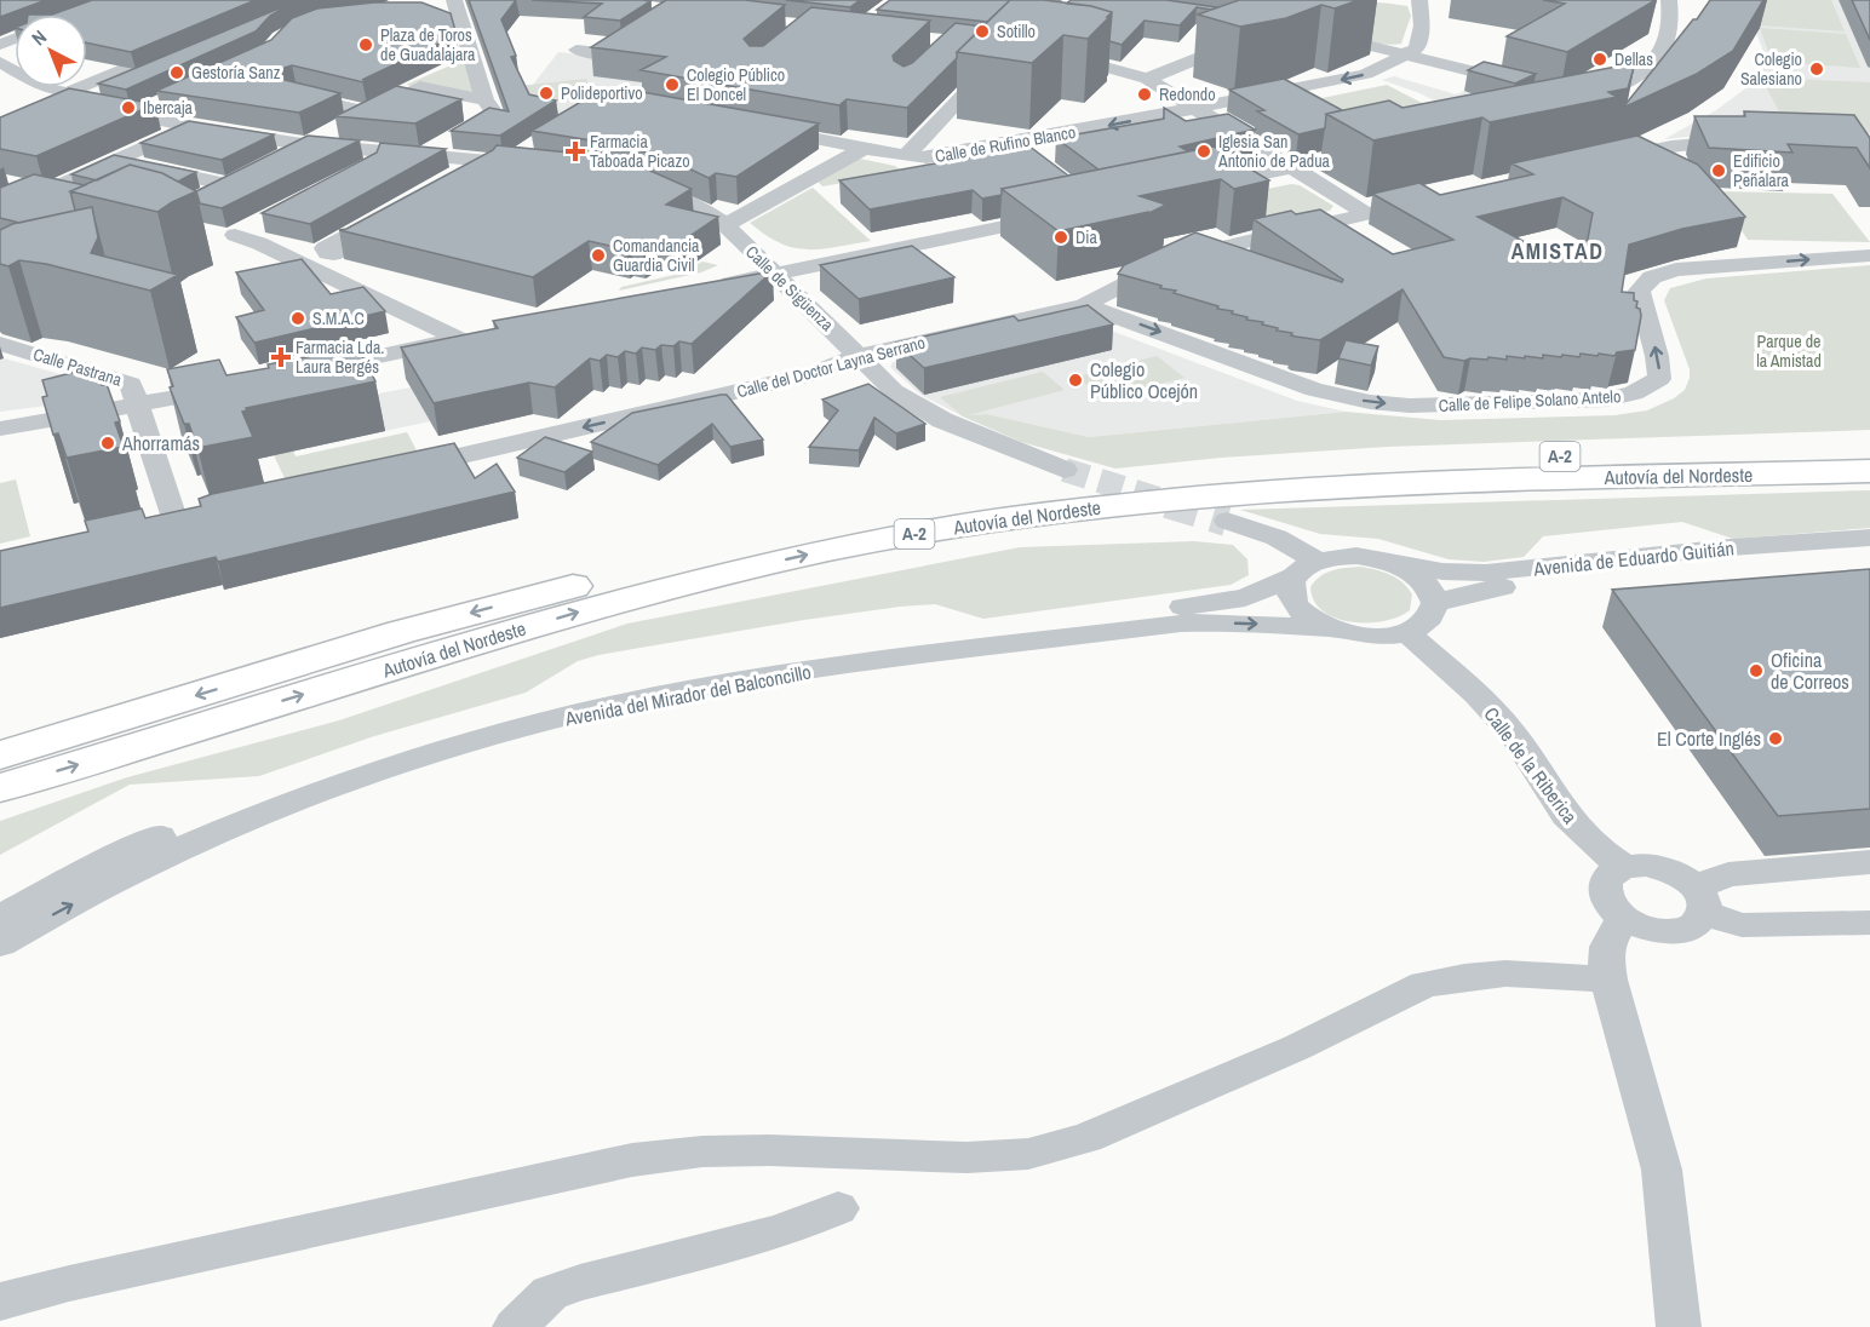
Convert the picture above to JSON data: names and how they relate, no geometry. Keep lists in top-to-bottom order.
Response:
{
  "streets": {
    "highway": ["A-2", "Autovía del Nordeste"],
    "street": [
      "Calle de Rufino Blanco",
      "Calle de Sigüenza",
      "Calle Pastrana",
      "Calle del Doctor Layna Serrano",
      "Calle de Felipe Solano Antelo",
      "Avenida de Eduardo Guitián",
      "Avenida del Mirador del Balconcillo",
      "Calle de la Riberica"
    ]
  },
  "crossings": [
    ["Calle de Sigüenza", "Calle del Doctor Layna Serrano"],
    ["Calle del Doctor Layna Serrano", "Calle de Felipe Solano Antelo"],
    ["Avenida de Eduardo Guitián", "Avenida del Mirador del Balconcillo"]
  ],
  "districts": ["AMISTAD"],
  "parks": ["Parque de la Amistad"],
  "places": {
    "other": [
      "Sotillo",
      "Plaza de Toros de Guadalajara",
      "Dellas",
      "Colegio Salesiano",
      "Gestoría Sanz",
      "Colegio Público El Doncel",
      "Polideportivo",
      "Redondo",
      "Ibercaja",
      "Iglesia San Antonio de Padua",
      "Edificio Peñalara",
      "Dia",
      "Comandancia Guardia Civil",
      "S.M.A.C",
      "Colegio Público Ocejón",
      "Ahorramás",
      "Oficina de Correos",
      "El Corte Inglés"
    ],
    "health": ["Farmacia Taboada Picazo", "Farmacia Lda. Laura Bergés"]
  },
  "north": "top left"
}
